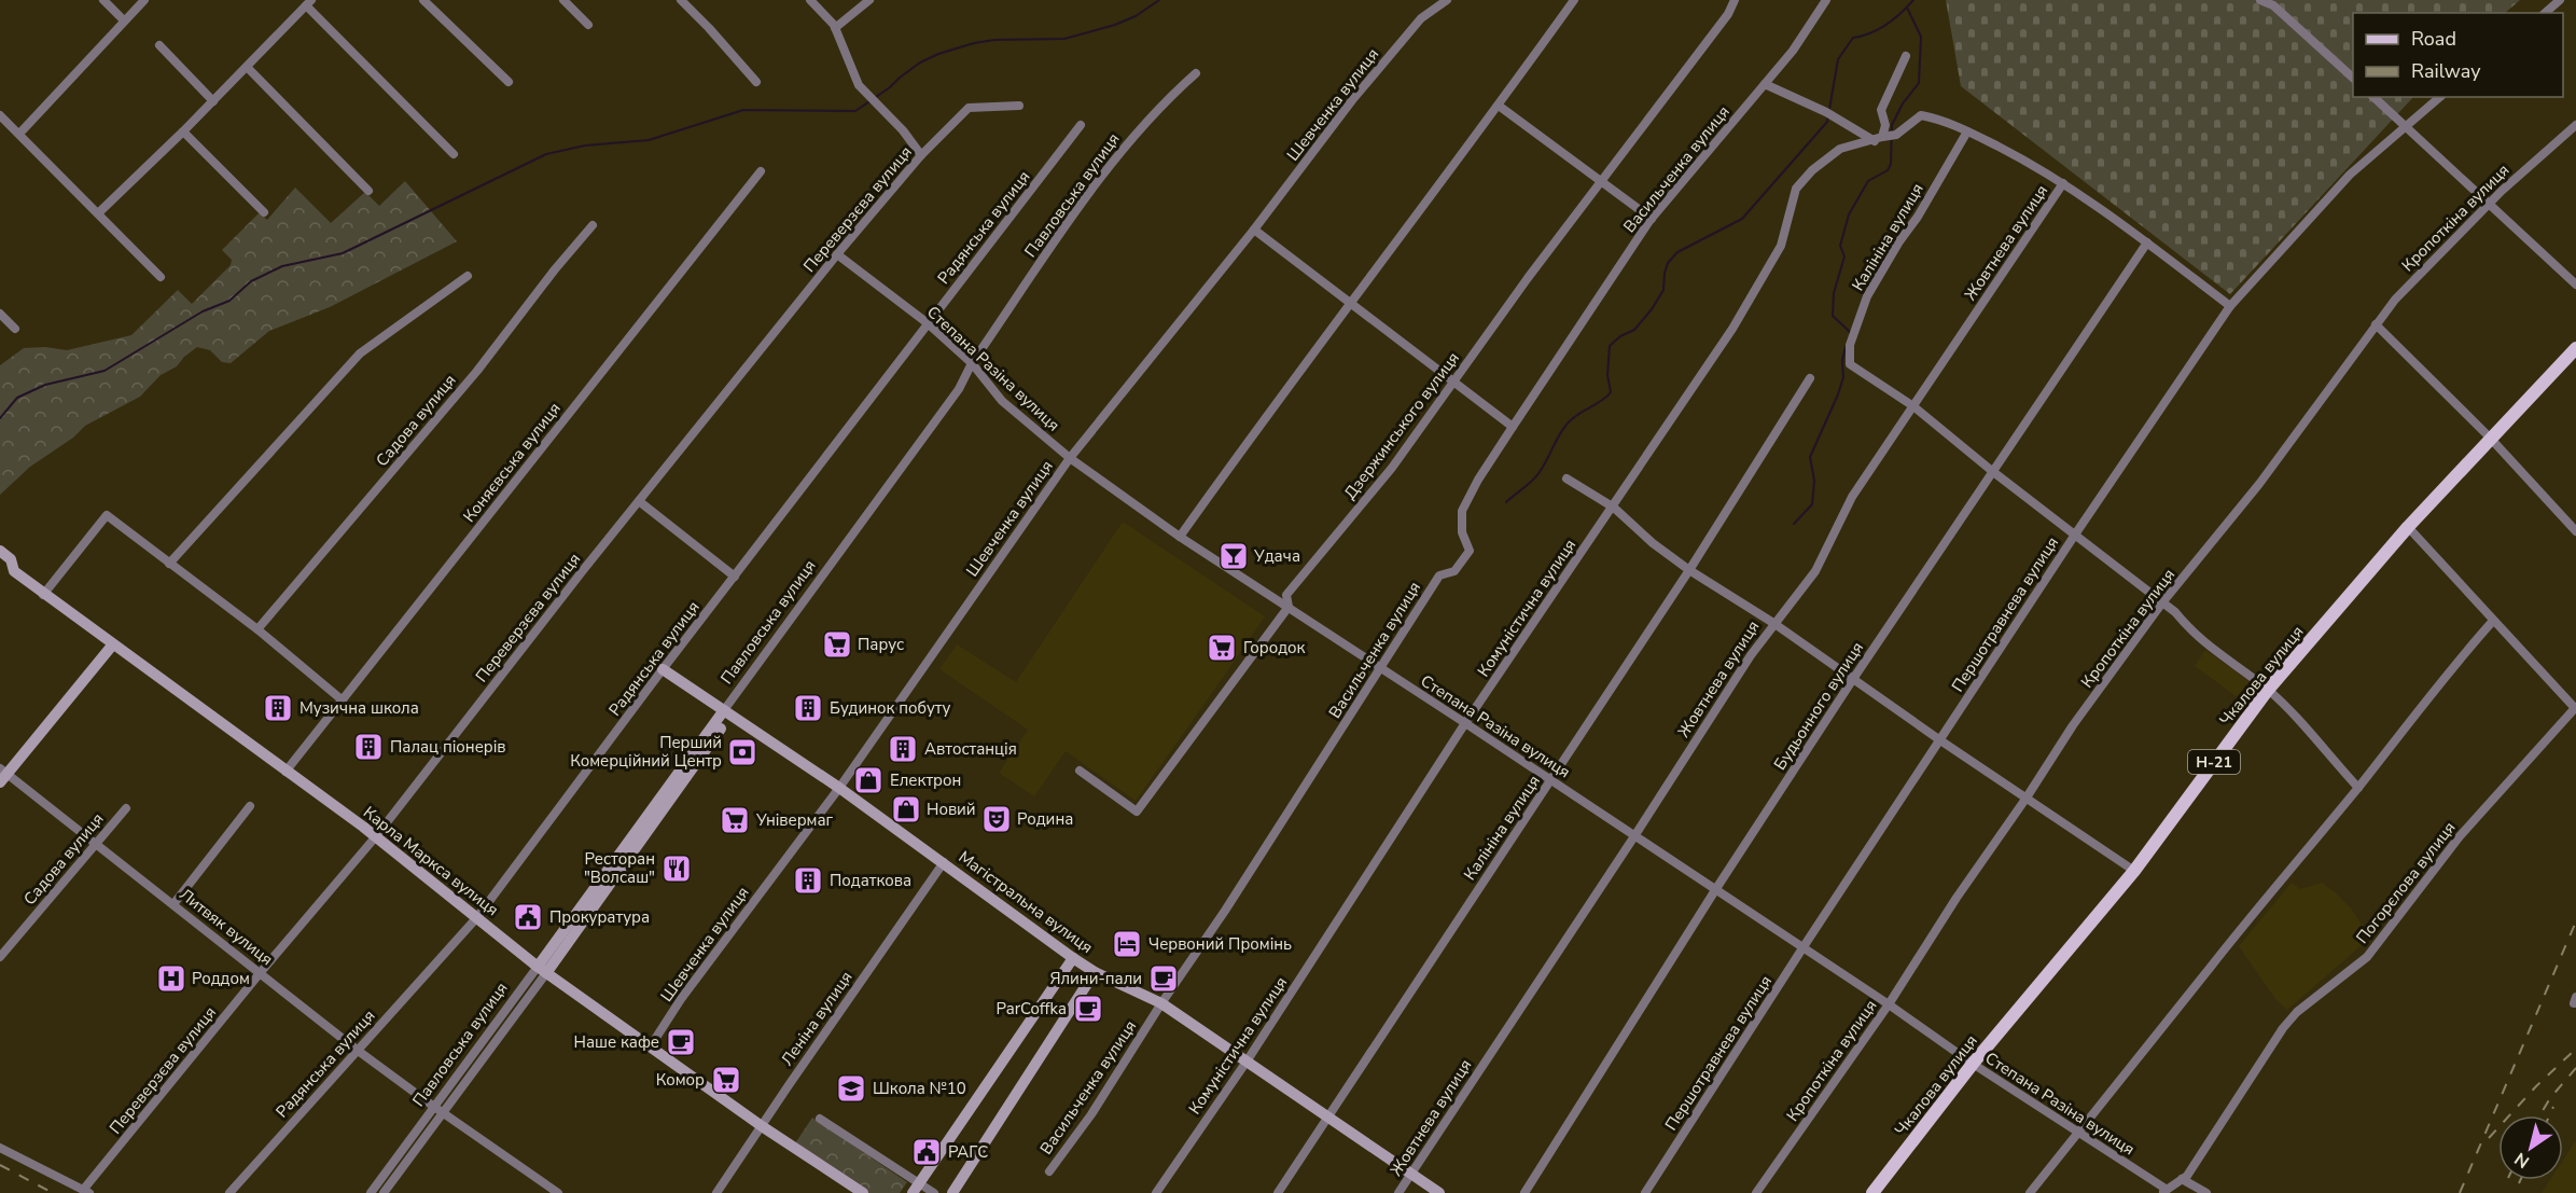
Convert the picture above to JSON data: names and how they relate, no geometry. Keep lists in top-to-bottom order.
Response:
{
  "streets": {
    "main road": ["Чкалова вулиця", "Н-21"],
    "street": [
      "Шевченка вулиця",
      "Васильченка вулиця",
      "Павловська вулиця",
      "Переверзєва вулиця",
      "Кропоткіна вулиця",
      "Радянська вулиця",
      "Калініна вулиця",
      "Жовтнева вулиця",
      "Степана Разіна вулиця",
      "Садова вулиця",
      "Дзержинського вулиця",
      "Коняєвська вулиця",
      "Комуністична вулиця",
      "Першотравнева вулиця",
      "Будьонного вулиця",
      "Карла Маркса вулиця",
      "Погорєлова вулиця",
      "Магістральна вулиця",
      "Литвяк вулиця",
      "Леніна вулиця"
    ]
  },
  "crossings": [
    ["Шевченка вулиця", "Степана Разіна вулиця"],
    ["Шевченка вулиця", "Карла Маркса вулиця"],
    ["Шевченка вулиця", "Магістральна вулиця"],
    ["Васильченка вулиця", "Степана Разіна вулиця"],
    ["Васильченка вулиця", "Магістральна вулиця"],
    ["Павловська вулиця", "Степана Разіна вулиця"],
    ["Павловська вулиця", "Карла Маркса вулиця"],
    ["Павловська вулиця", "Магістральна вулиця"],
    ["Павловська вулиця", "Литвяк вулиця"],
    ["Переверзєва вулиця", "Степана Разіна вулиця"],
    ["Переверзєва вулиця", "Карла Маркса вулиця"],
    ["Переверзєва вулиця", "Литвяк вулиця"],
    ["Кропоткіна вулиця", "Степана Разіна вулиця"],
    ["Радянська вулиця", "Степана Разіна вулиця"],
    ["Радянська вулиця", "Карла Маркса вулиця"],
    ["Радянська вулиця", "Магістральна вулиця"],
    ["Радянська вулиця", "Литвяк вулиця"],
    ["Калініна вулиця", "Жовтнева вулиця"],
    ["Калініна вулиця", "Степана Разіна вулиця"],
    ["Калініна вулиця", "Магістральна вулиця"],
    ["Жовтнева вулиця", "Степана Разіна вулиця"],
    ["Жовтнева вулиця", "Магістральна вулиця"],
    ["Степана Разіна вулиця", "Дзержинського вулиця"],
    ["Степана Разіна вулиця", "Комуністична вулиця"],
    ["Степана Разіна вулиця", "Першотравнева вулиця"],
    ["Степана Разіна вулиця", "Чкалова вулиця"],
    ["Степана Разіна вулиця", "Будьонного вулиця"],
    ["Степана Разіна вулиця", "Погорєлова вулиця"],
    ["Садова вулиця", "Литвяк вулиця"],
    ["Коняєвська вулиця", "Карла Маркса вулиця"],
    ["Комуністична вулиця", "Магістральна вулиця"],
    ["Карла Маркса вулиця", "Леніна вулиця"],
    ["Магістральна вулиця", "Леніна вулиця"]
  ],
  "places": {
    "bar": ["Удача"],
    "supermarket": [
      "Парус",
      "Городок",
      "Універмаг",
      "Комор"
    ],
    "building": [
      "Музична школа",
      "Будинок побуту",
      "Палац піонерів",
      "Автостанція",
      "Податкова"
    ],
    "bank": ["Перший Комерційний Центр"],
    "shop": ["Електрон", "Новий"],
    "theatre": ["Родина"],
    "restaurant": ["Ресторан \"Волсаш\""],
    "public building": ["Прокуратура", "РАГС"],
    "hotel": ["Червоний Промінь"],
    "hospital": ["Роддом"],
    "cafe": ["Ялини-пали", "ParCoffka", "Наше кафе"],
    "school or university": ["Школа №10"]
  },
  "legend": ["Road", "Railway"],
  "north": "bottom left"
}
